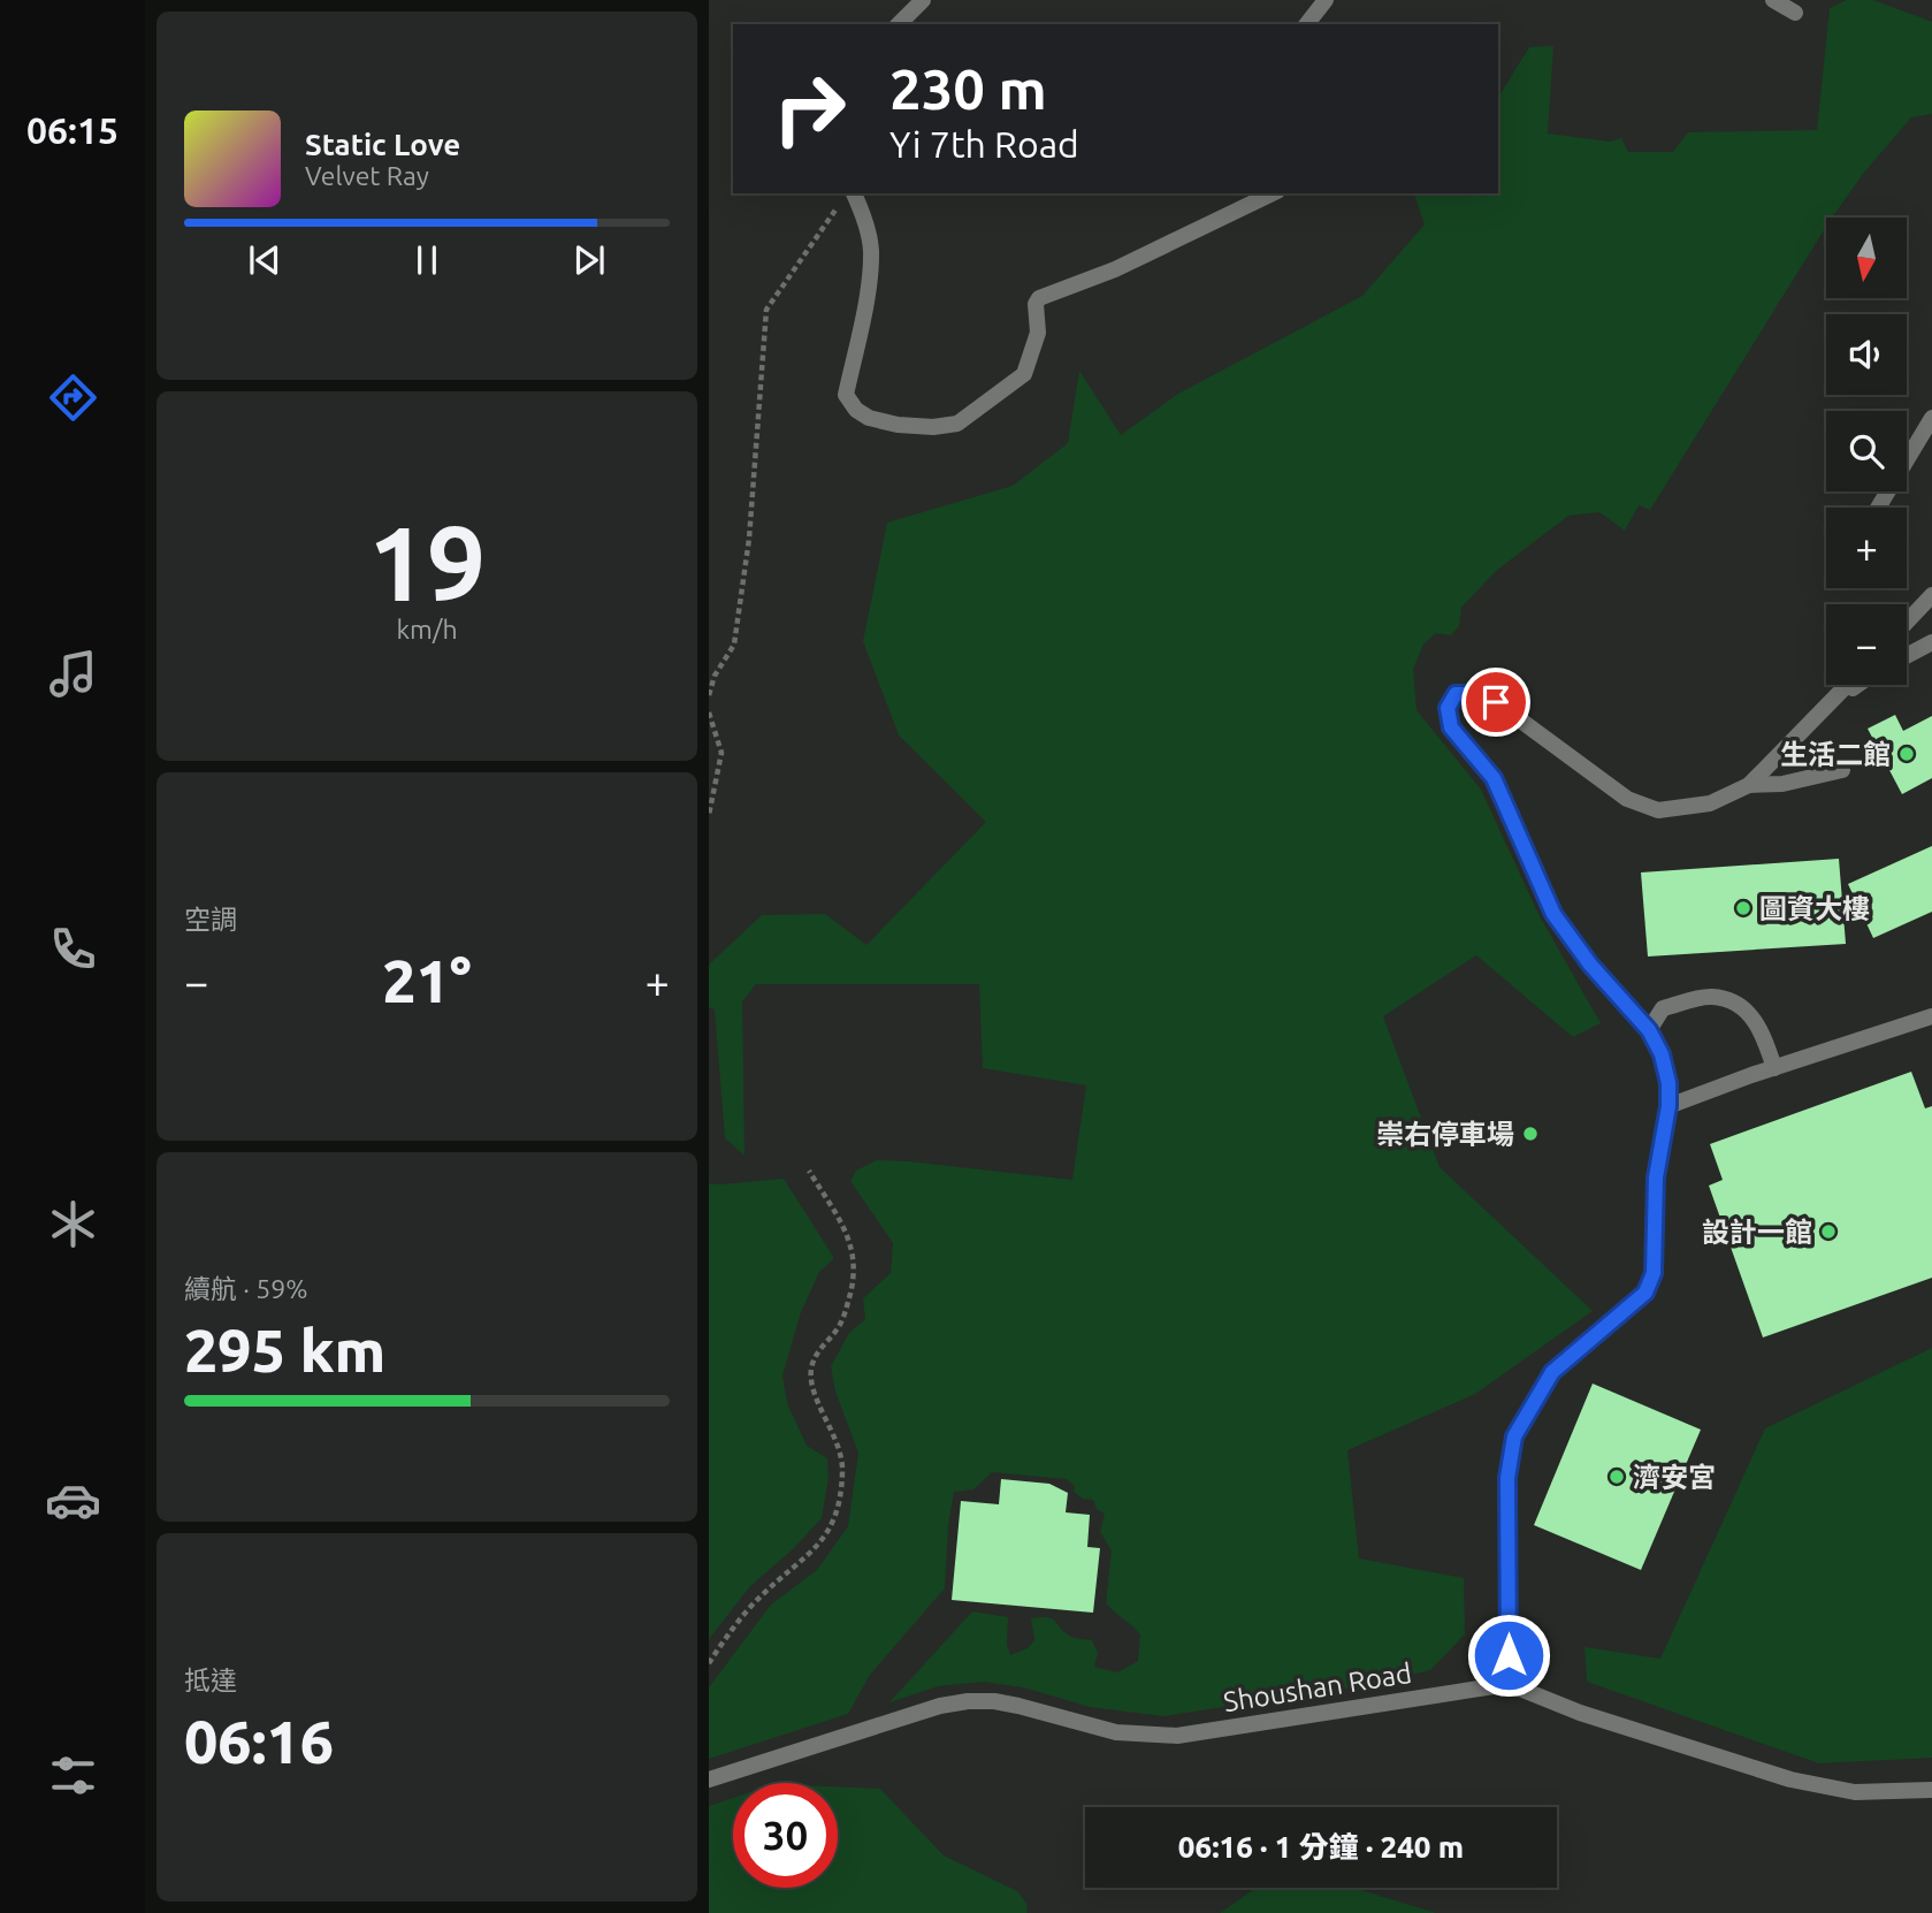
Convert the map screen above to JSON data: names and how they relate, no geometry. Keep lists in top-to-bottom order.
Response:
{
  "streets": {
    "street": ["Shoushan Road"]
  },
  "places": [
    "生活二館",
    "圖資大樓",
    "崇右停車場",
    "設計一館",
    "濟安宮"
  ],
  "north": "bottom",
  "page": {
    "tabs": "06:15",
    "turn": ["230 m", "Yi 7th Road"],
    "song": ["Static Love", "Velvet Ray"],
    "map_buttons": ["+", "−"],
    "tile": [
      ["19", "km/h"],
      "空調",
      ["續航 · 59%", "295 km"],
      ["抵達", "06:16"]
    ],
    "heat": ["−", "21°", "+"],
    "limit": "30",
    "trip": "06:16 · 1 分鐘 · 240 m"
  }
}
